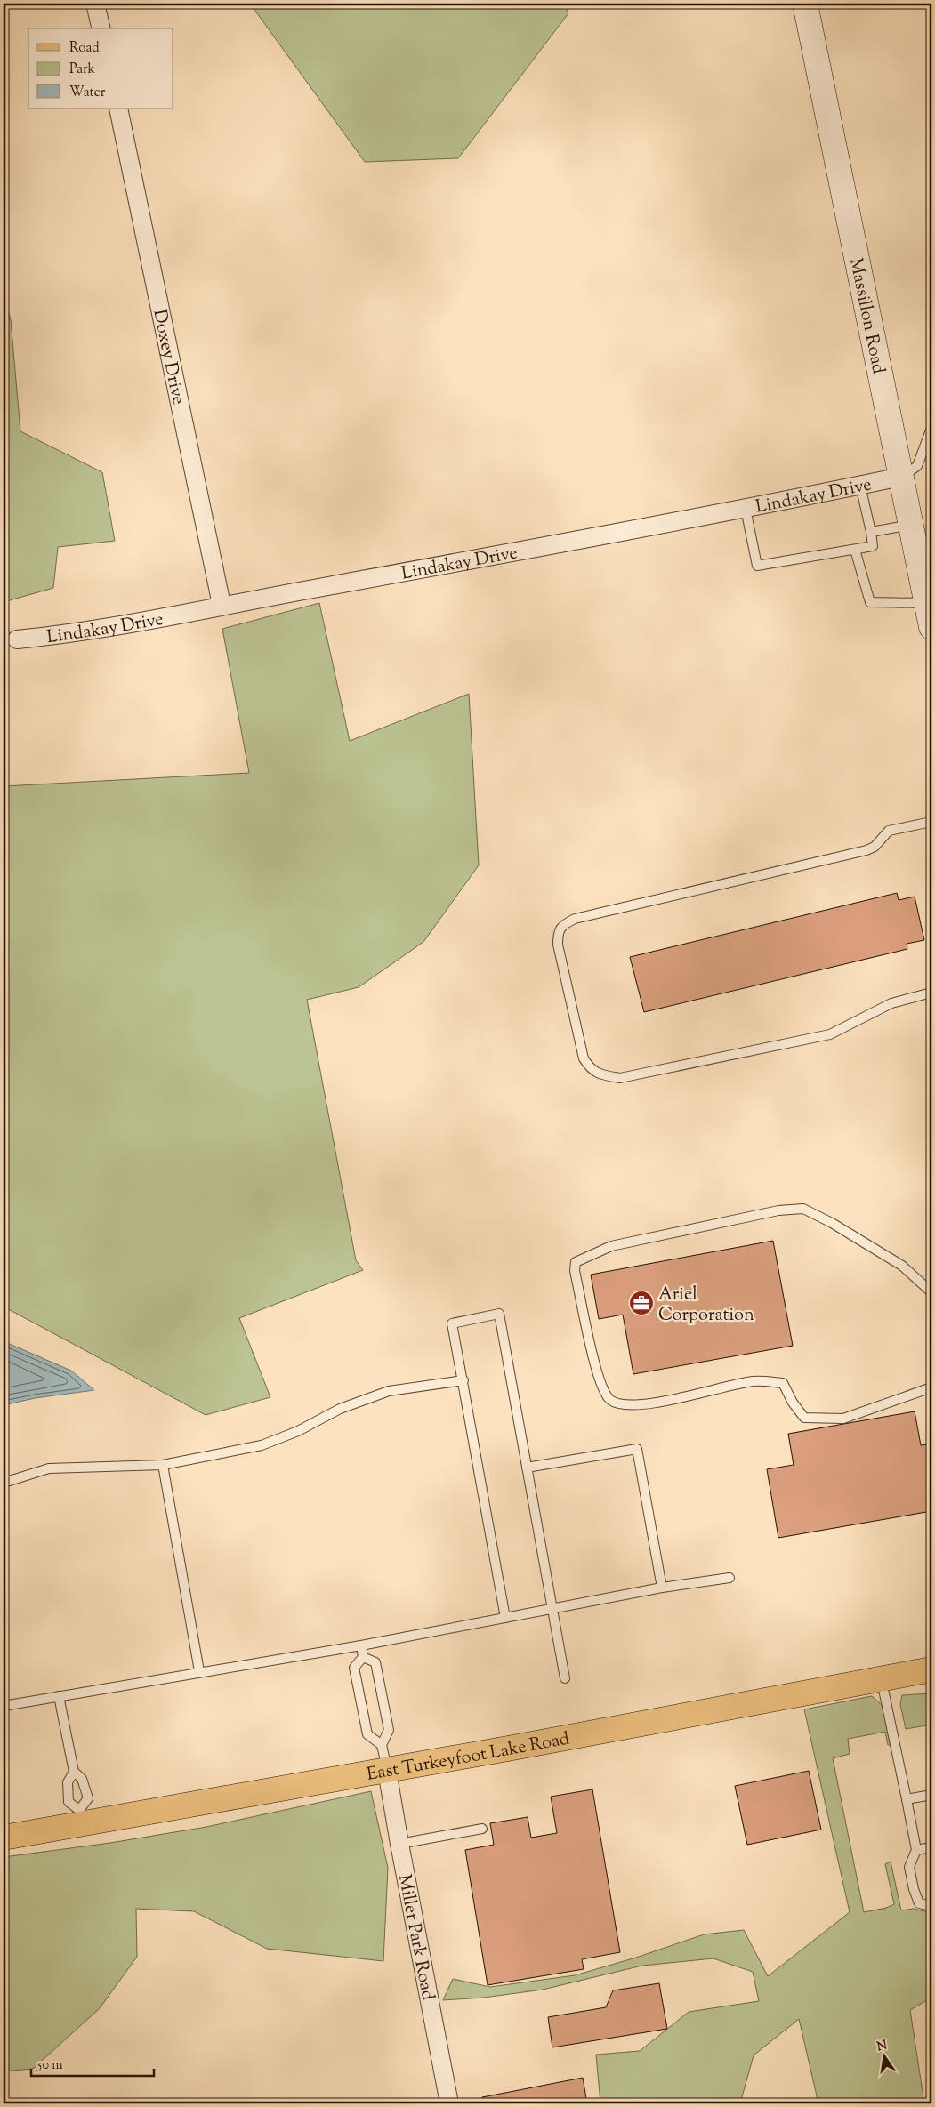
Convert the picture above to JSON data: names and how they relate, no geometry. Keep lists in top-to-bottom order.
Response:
{
  "streets": {
    "main road": ["Massillon Road", "East Turkeyfoot Lake Road"],
    "street": ["Doxey Drive", "Lindakay Drive", "Miller Park Road"]
  },
  "crossings": [
    ["Massillon Road", "Lindakay Drive"],
    ["Doxey Drive", "Lindakay Drive"],
    ["East Turkeyfoot Lake Road", "Miller Park Road"]
  ],
  "places": {
    "office": ["Ariel Corporation"]
  },
  "legend": ["Road", "Park", "Water"],
  "scale_bar": "50 m",
  "north": "top"
}
